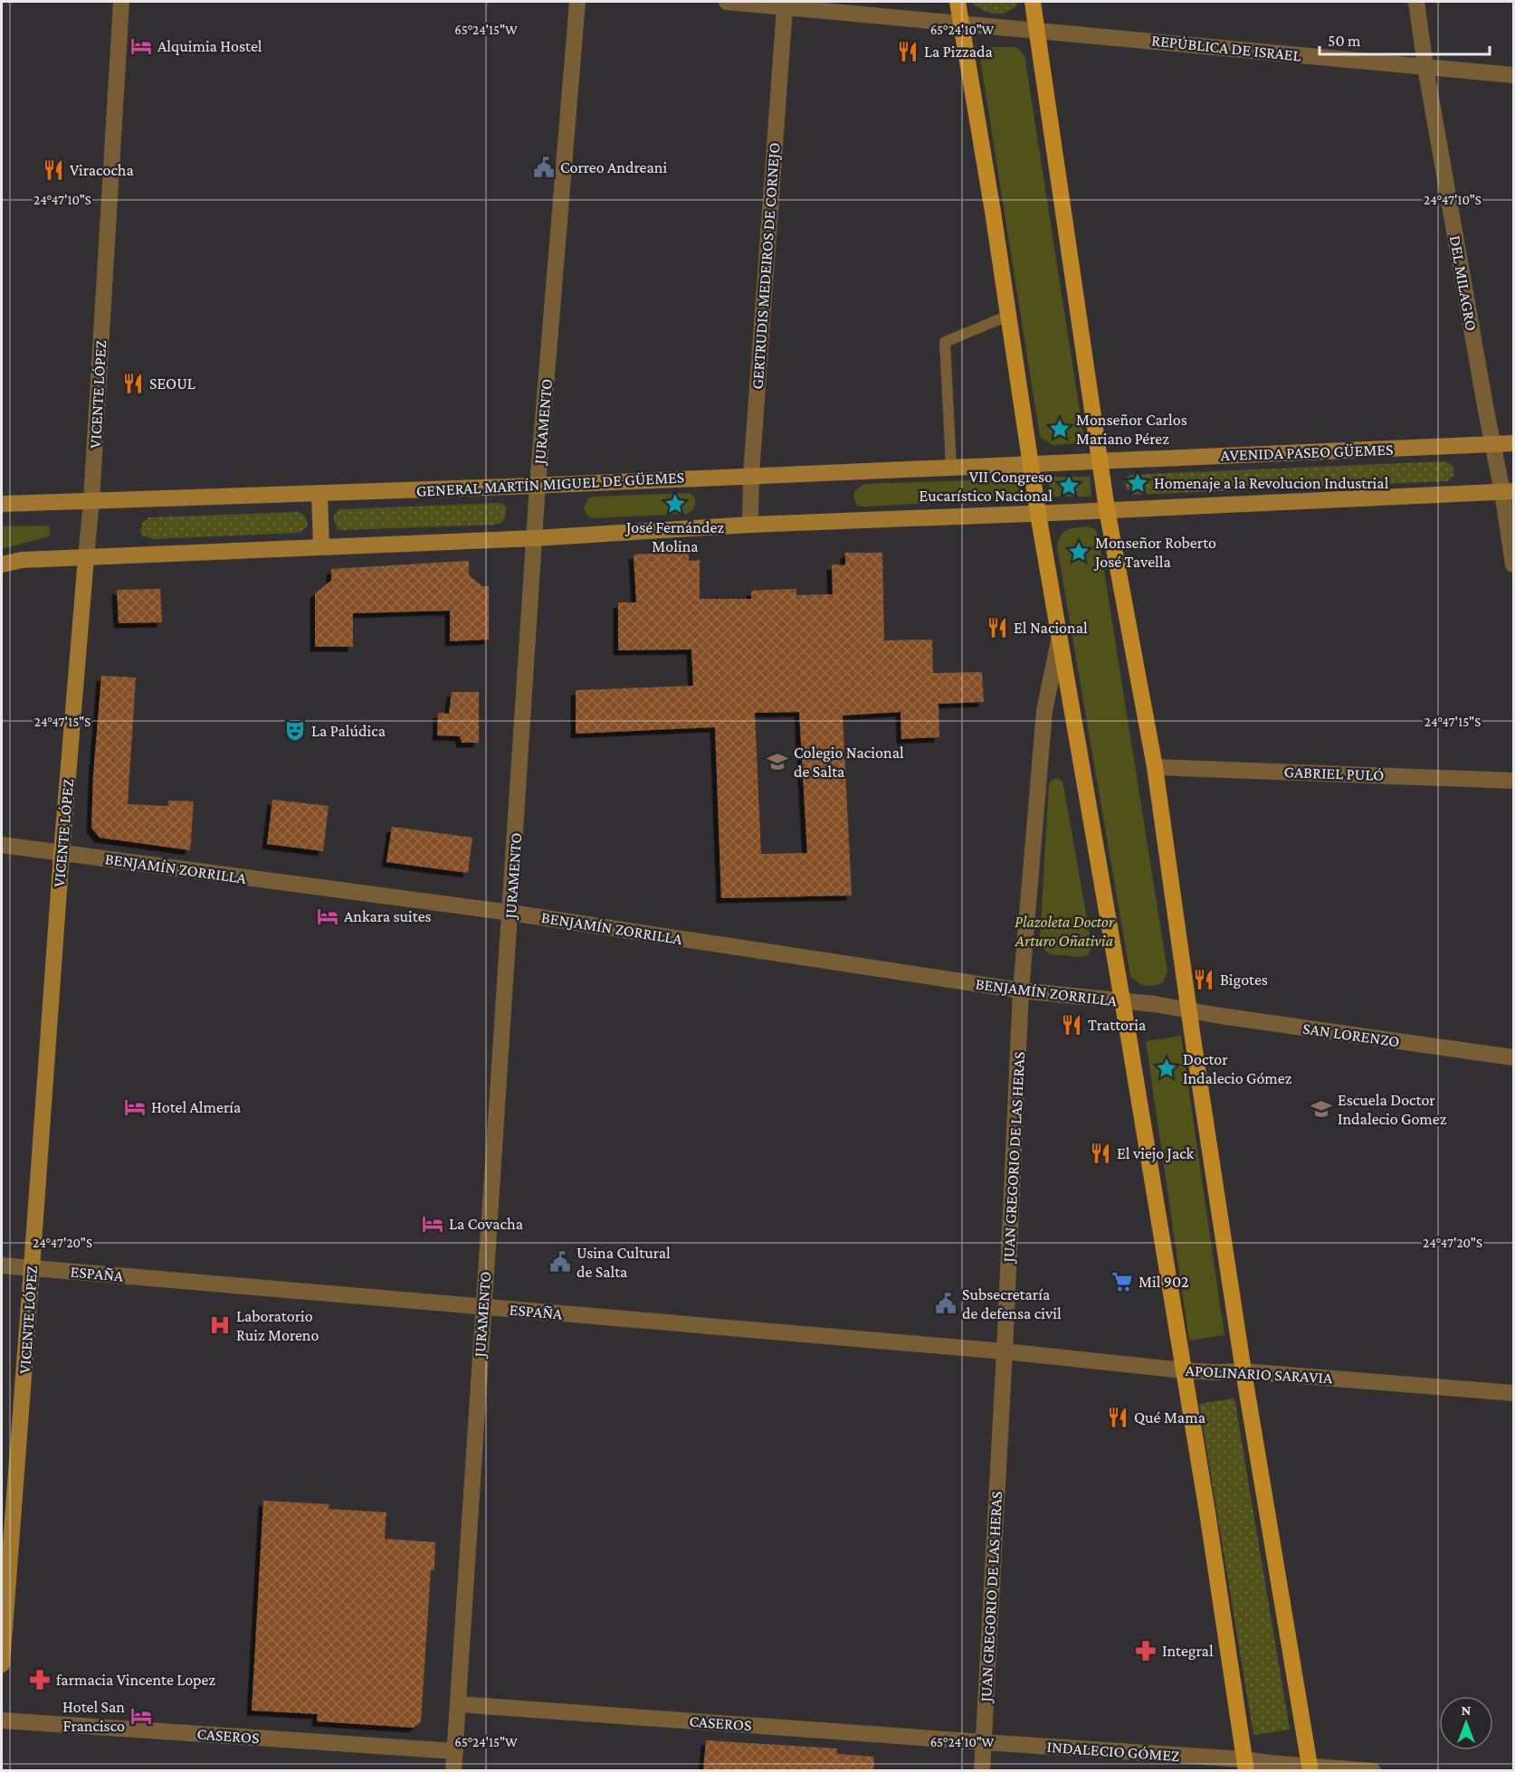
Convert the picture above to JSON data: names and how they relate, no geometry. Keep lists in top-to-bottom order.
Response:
{
  "streets": {
    "main road": ["VICENTE LÓPEZ", "AVENIDA PASEO GÜEMES", "GENERAL MARTÍN MIGUEL DE GÜEMES"],
    "street": [
      "REPÚBLICA DE ISRAEL",
      "GERTRUDIS MEDEIROS DE CORNEJO",
      "DEL MILAGRO",
      "JURAMENTO",
      "GABRIEL PULÓ",
      "BENJAMÍN ZORRILLA",
      "SAN LORENZO",
      "JUAN GREGORIO DE LAS HERAS",
      "ESPAÑA",
      "APOLINARIO SARAVIA",
      "CASEROS",
      "INDALECIO GÓMEZ"
    ]
  },
  "crossings": [
    ["REPÚBLICA DE ISRAEL", "GERTRUDIS MEDEIROS DE CORNEJO"],
    ["REPÚBLICA DE ISRAEL", "DEL MILAGRO"],
    ["GERTRUDIS MEDEIROS DE CORNEJO", "GENERAL MARTÍN MIGUEL DE GÜEMES"],
    ["DEL MILAGRO", "AVENIDA PASEO GÜEMES"],
    ["VICENTE LÓPEZ", "GENERAL MARTÍN MIGUEL DE GÜEMES"],
    ["VICENTE LÓPEZ", "BENJAMÍN ZORRILLA"],
    ["VICENTE LÓPEZ", "ESPAÑA"],
    ["JURAMENTO", "GENERAL MARTÍN MIGUEL DE GÜEMES"],
    ["JURAMENTO", "BENJAMÍN ZORRILLA"],
    ["JURAMENTO", "ESPAÑA"],
    ["JURAMENTO", "CASEROS"],
    ["AVENIDA PASEO GÜEMES", "GENERAL MARTÍN MIGUEL DE GÜEMES"],
    ["BENJAMÍN ZORRILLA", "SAN LORENZO"],
    ["BENJAMÍN ZORRILLA", "JUAN GREGORIO DE LAS HERAS"],
    ["JUAN GREGORIO DE LAS HERAS", "ESPAÑA"],
    ["JUAN GREGORIO DE LAS HERAS", "APOLINARIO SARAVIA"],
    ["JUAN GREGORIO DE LAS HERAS", "CASEROS"],
    ["JUAN GREGORIO DE LAS HERAS", "INDALECIO GÓMEZ"],
    ["ESPAÑA", "APOLINARIO SARAVIA"],
    ["CASEROS", "INDALECIO GÓMEZ"]
  ],
  "parks": ["Plazoleta Doctor Arturo Oñativia"],
  "places": {
    "hotel": [
      "Alquimia Hostel",
      "Ankara suites",
      "Hotel Almería",
      "La Covacha",
      "Hotel San Francisco"
    ],
    "restaurant": [
      "La Pizzada",
      "Viracocha",
      "SEOUL",
      "El Nacional",
      "Bigotes",
      "Trattoria",
      "El viejo Jack",
      "Qué Mama"
    ],
    "public building": ["Correo Andreani", "Usina Cultural de Salta", "Subsecretaría de defensa civil"],
    "place": [
      "Monseñor Carlos Mariano Pérez",
      "Homenaje a la Revolucion Industrial",
      "VII Congreso Eucarístico Nacional",
      "José Fernández Molina",
      "Monseñor Roberto José Tavella",
      "Doctor Indalecio Gómez"
    ],
    "theatre": ["La Palúdica"],
    "school or university": ["Colegio Nacional de Salta", "Escuela Doctor Indalecio Gomez"],
    "supermarket": ["Mil 902"],
    "hospital": ["Laboratorio Ruiz Moreno"],
    "pharmacy": ["Integral", "farmacia Vincente Lopez"]
  },
  "scale_bar": "50 m",
  "north": "top",
  "coordinates": [
    "65°24'15\"W",
    "65°24'10\"W",
    "24°47'10\"S",
    "24°47'15\"S",
    "24°47'20\"S"
  ]
}
